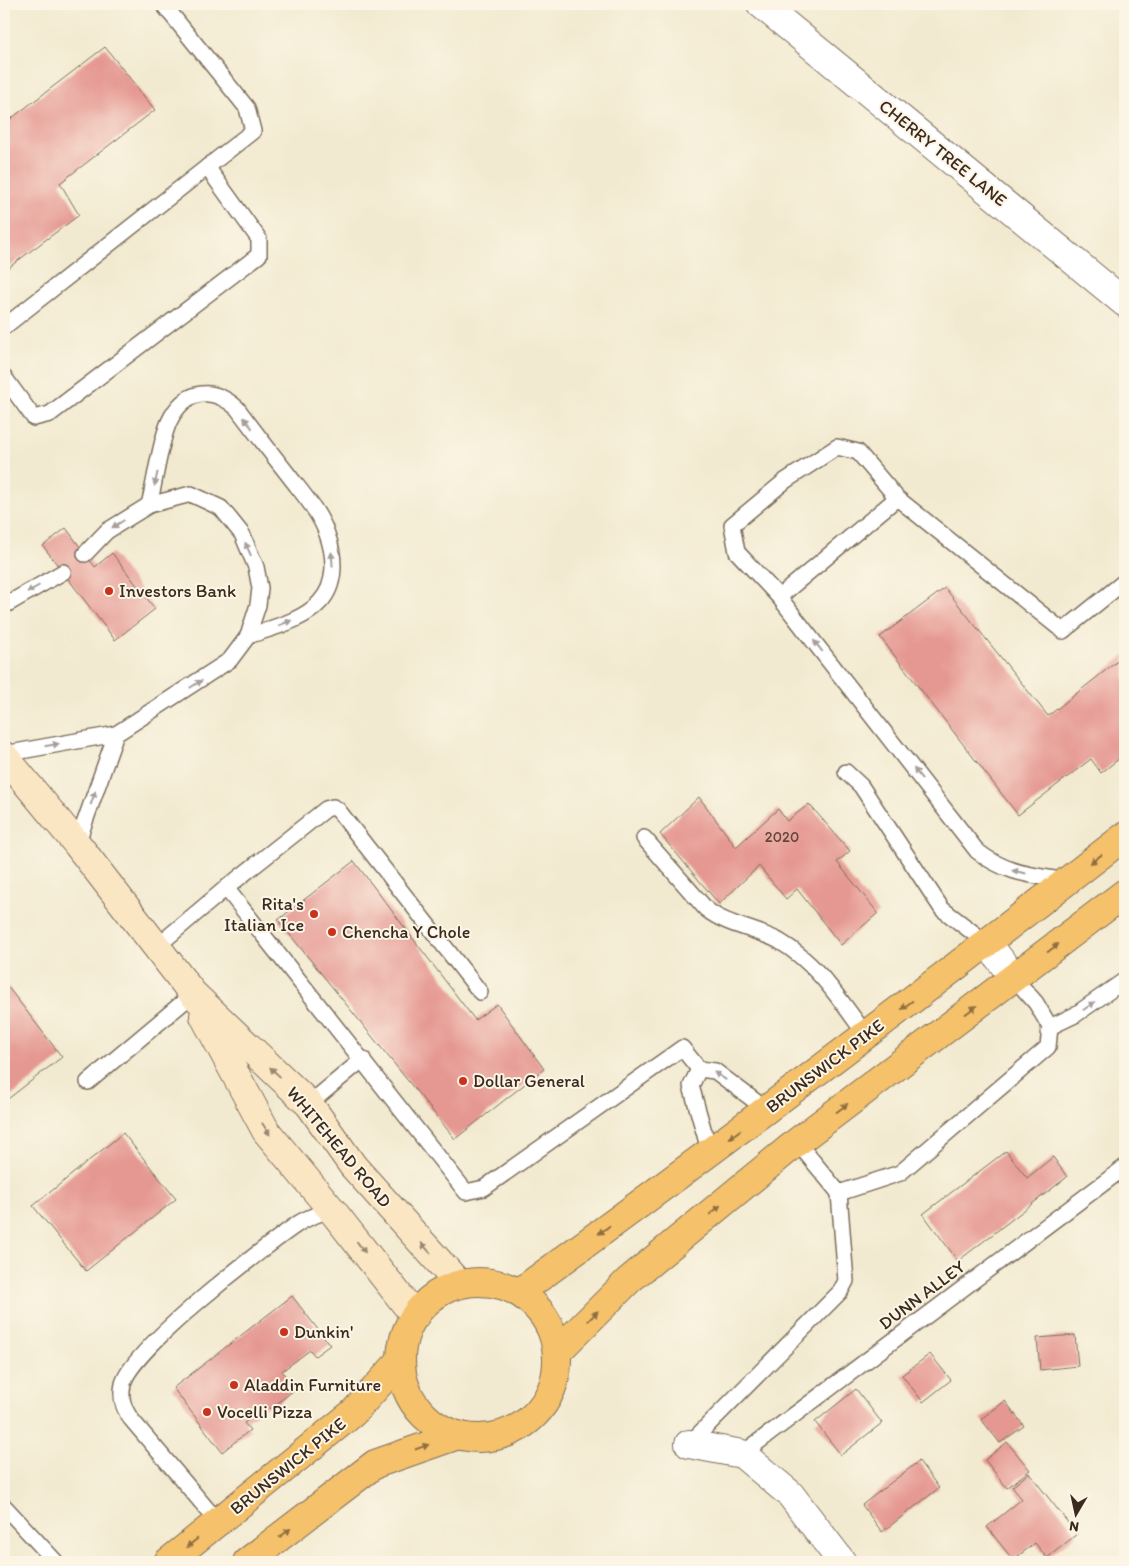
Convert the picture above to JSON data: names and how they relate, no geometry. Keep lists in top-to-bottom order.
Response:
{
  "streets": {
    "main road": ["BRUNSWICK PIKE", "WHITEHEAD ROAD"],
    "street": ["CHERRY TREE LANE"],
    "lane": ["DUNN ALLEY"]
  },
  "crossings": [
    ["BRUNSWICK PIKE", "WHITEHEAD ROAD"]
  ],
  "places": [
    "Investors Bank",
    "Rita's Italian Ice",
    "Chencha Y Chole",
    "Dollar General",
    "Dunkin'",
    "Aladdin Furniture",
    "Vocelli Pizza"
  ],
  "house_numbers": ["2020"],
  "north": "bottom"
}
